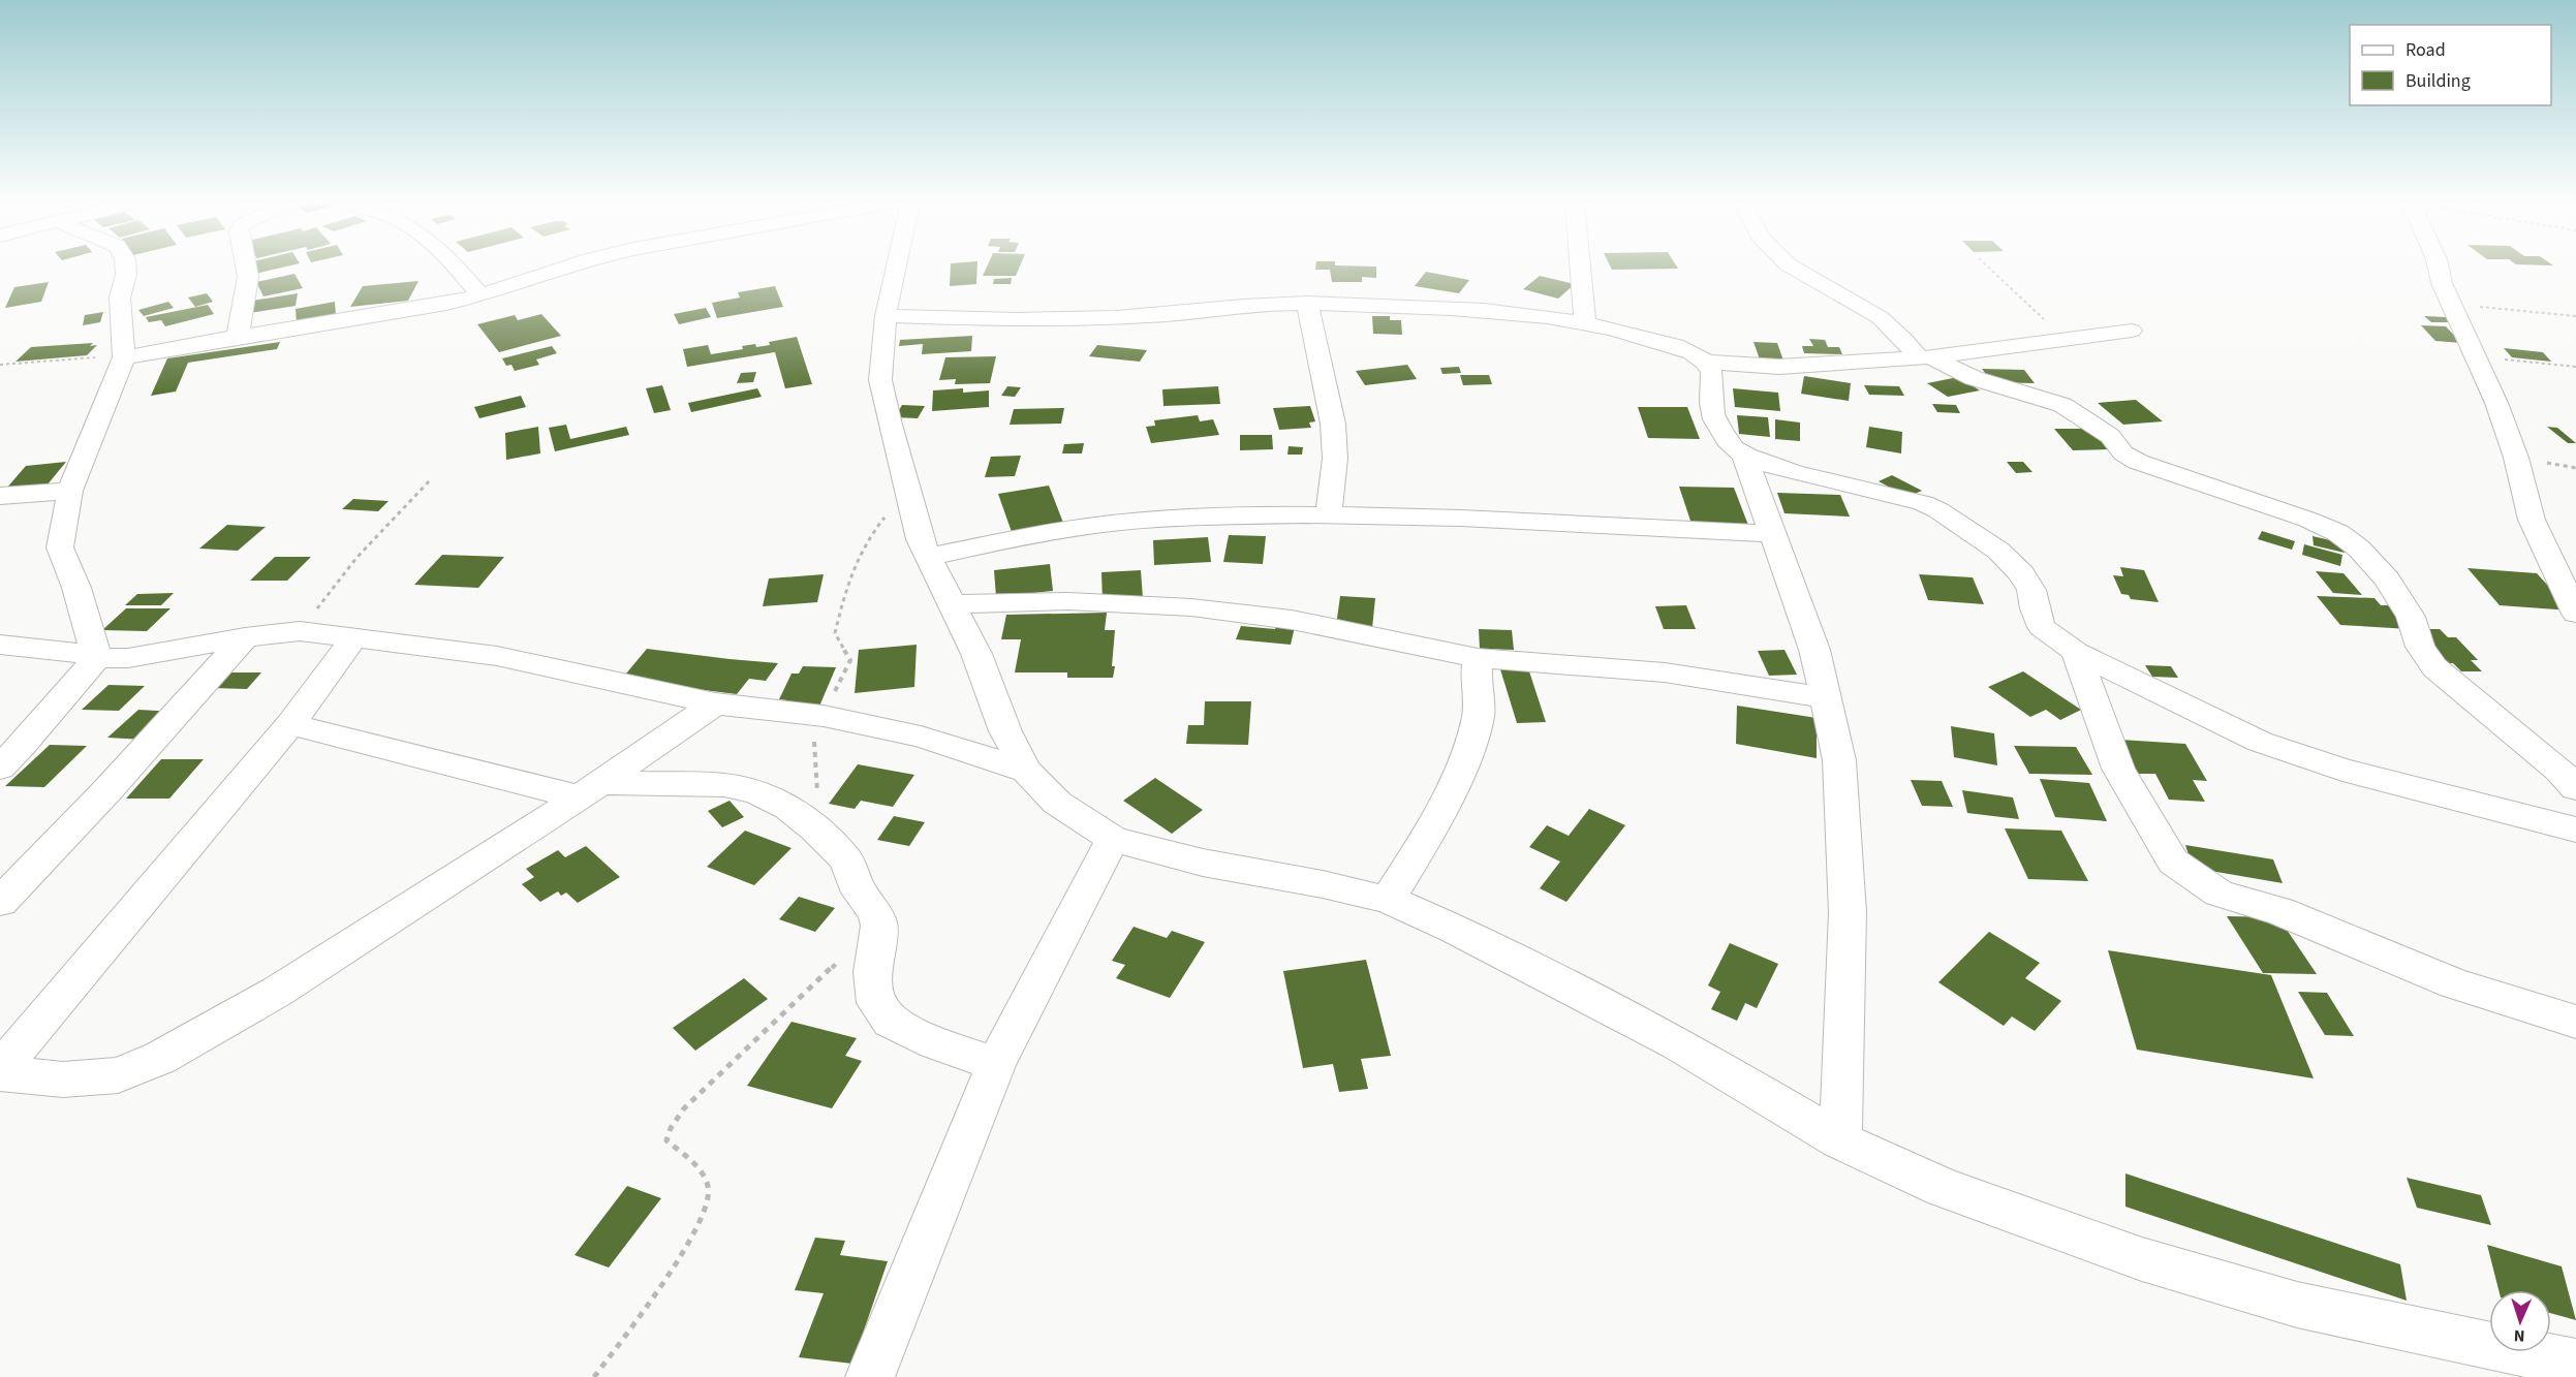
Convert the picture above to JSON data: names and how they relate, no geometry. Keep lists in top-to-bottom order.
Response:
{
  "legend": ["Road", "Building"],
  "north": "bottom"
}
